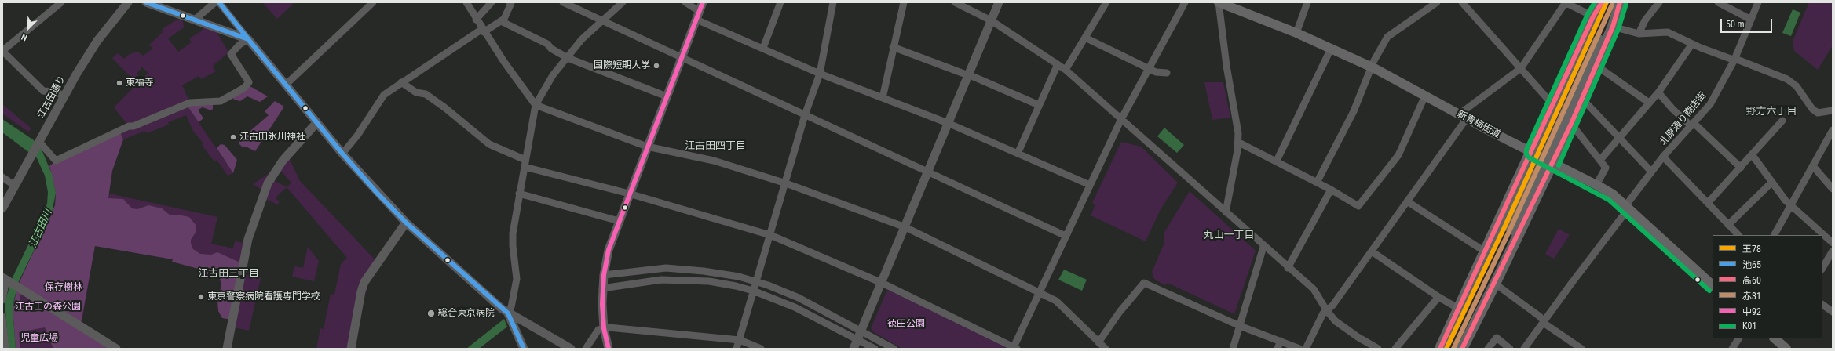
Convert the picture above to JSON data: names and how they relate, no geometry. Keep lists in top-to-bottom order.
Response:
{
  "streets": {
    "main road": ["新青梅街道"],
    "street": ["江古田通り", "北原通り商店街"]
  },
  "crossings": [
    ["北原通り商店街", "新青梅街道"]
  ],
  "districts": [
    "野方六丁目",
    "江古田四丁目",
    "丸山一丁目",
    "江古田三丁目"
  ],
  "water": ["江古田川"],
  "parks": [
    "保存樹林",
    "江古田の森公園",
    "徳田公園",
    "児童広場"
  ],
  "places": [
    "国際短期大学",
    "東福寺",
    "江古田氷川神社",
    "東京警察病院看護専門学校",
    "総合東京病院"
  ],
  "lines": [
    "transit line 王78",
    "transit line 池65",
    "transit line 高60",
    "transit line 中92",
    "transit line K01",
    "transit line 赤31"
  ],
  "legend": [
    "王78",
    "池65",
    "高60",
    "赤31",
    "中92",
    "K01"
  ],
  "scale_bar": "50 m",
  "north": "bottom left"
}
